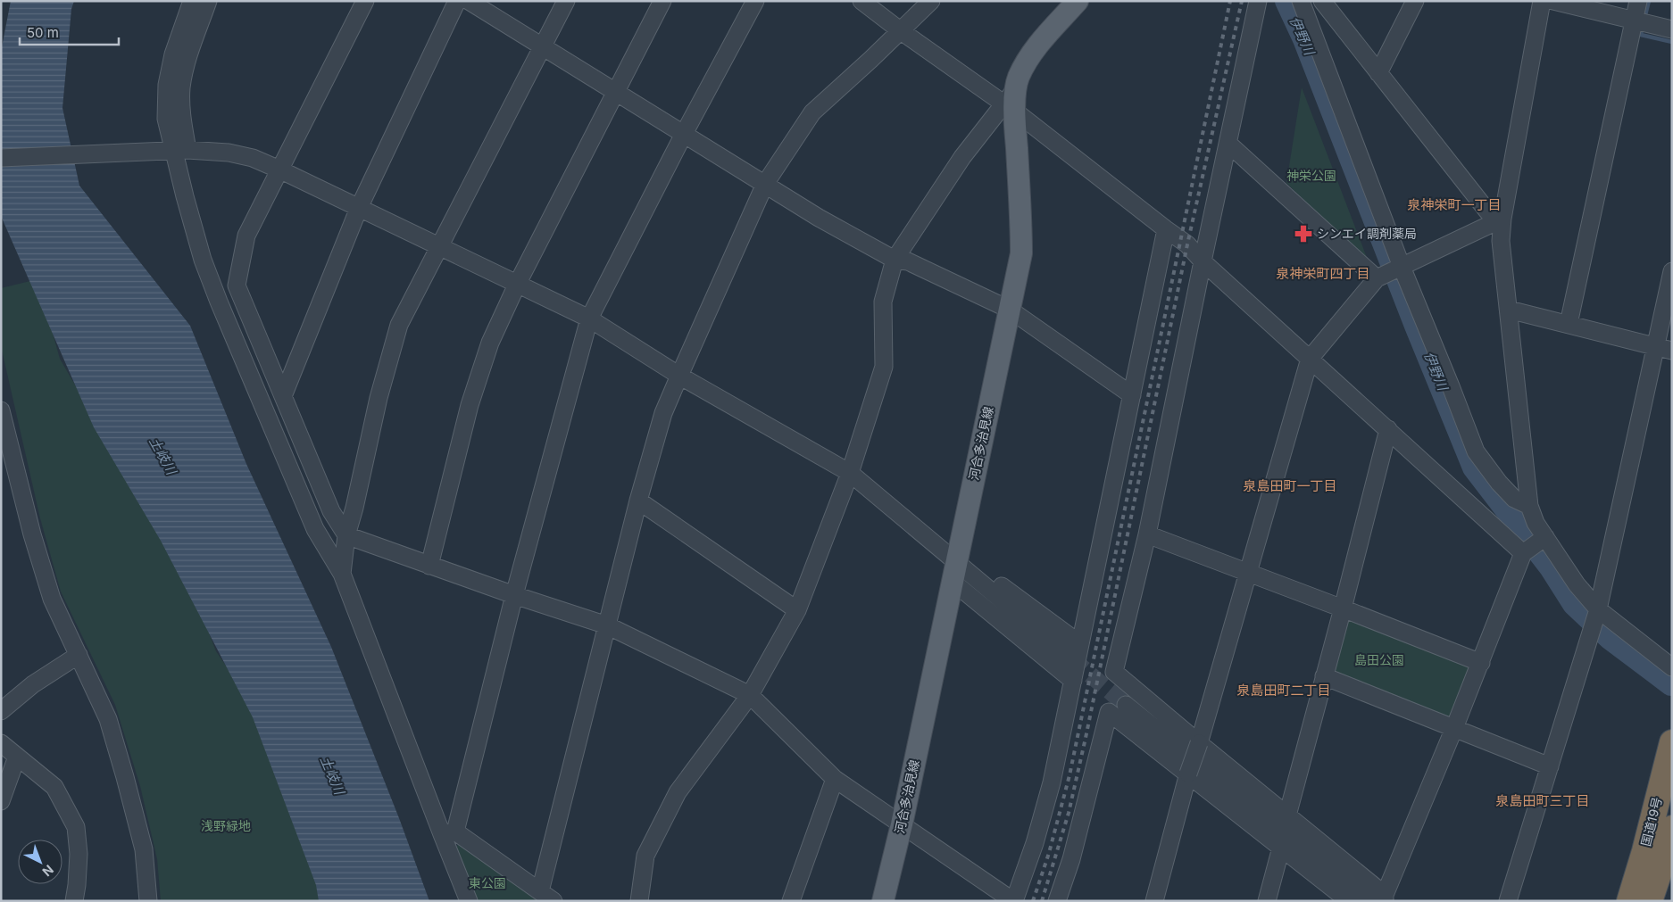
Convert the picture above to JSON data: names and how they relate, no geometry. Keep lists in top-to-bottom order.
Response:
{
  "streets": {
    "highway": ["国道19号"],
    "main road": ["河合多治見線"]
  },
  "districts": [
    "泉神栄町一丁目",
    "泉神栄町四丁目",
    "泉島田町一丁目",
    "泉島田町二丁目",
    "泉島田町三丁目"
  ],
  "water": ["伊野川", "土岐川"],
  "parks": [
    "神栄公園",
    "島田公園",
    "浅野緑地",
    "東公園"
  ],
  "places": {
    "pharmacy": ["シンエイ調剤薬局"]
  },
  "scale_bar": "50 m",
  "north": "bottom right"
}
